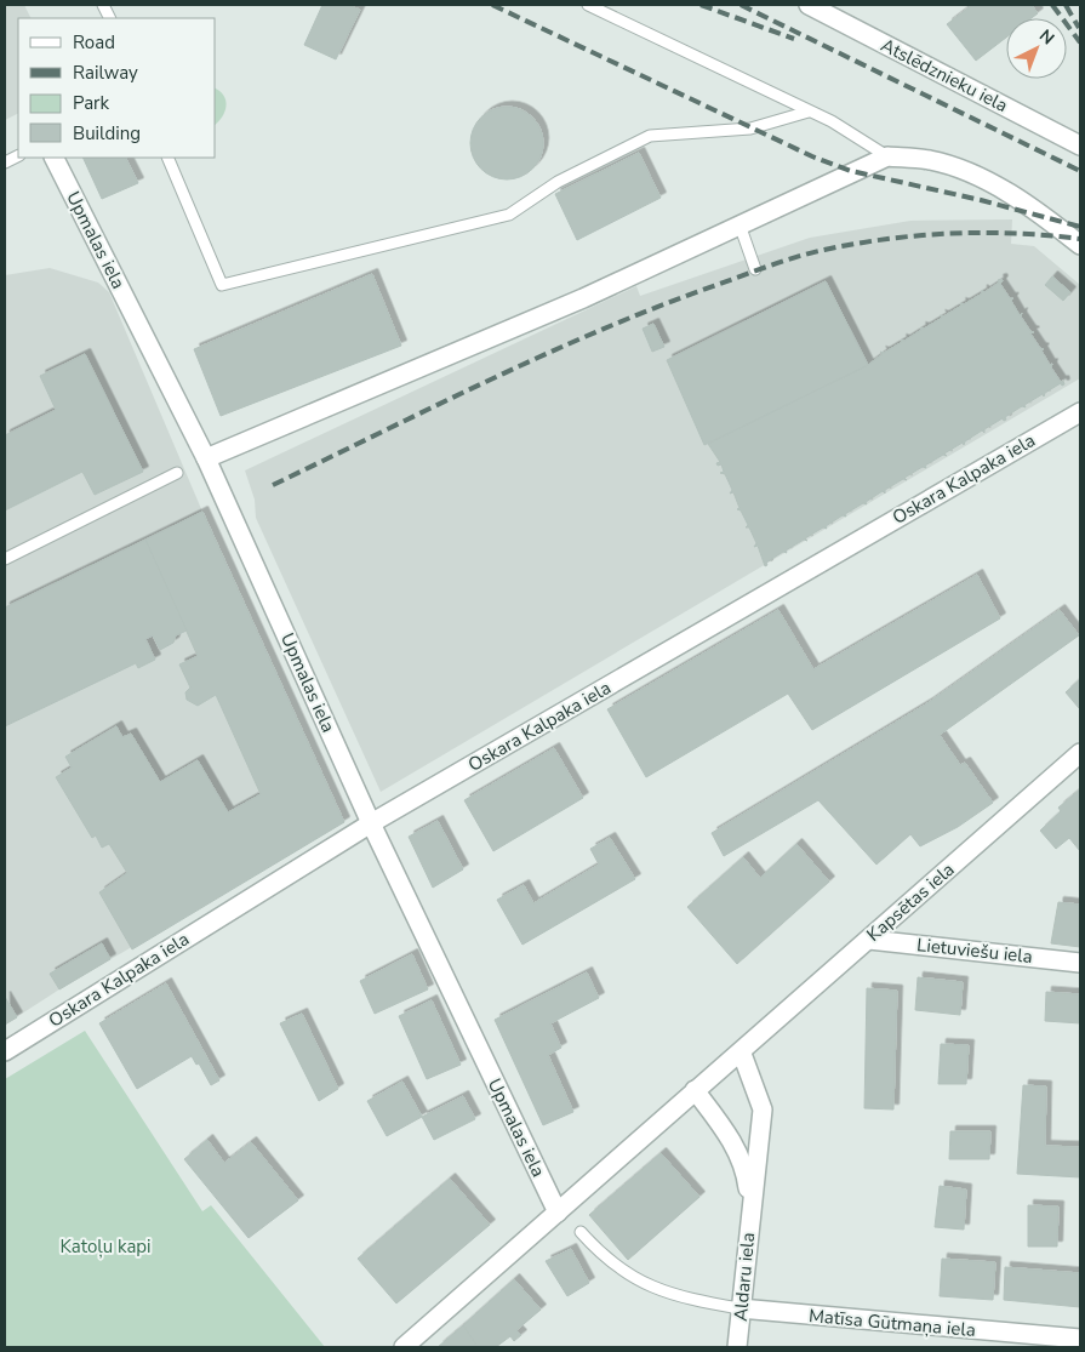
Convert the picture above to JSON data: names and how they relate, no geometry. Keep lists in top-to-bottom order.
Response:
{
  "streets": {
    "street": [
      "Atslēdznieku iela",
      "Upmalas iela",
      "Oskara Kalpaka iela",
      "Kapsētas iela",
      "Lietuviešu iela",
      "Aldaru iela",
      "Matīsa Gūtmaņa iela"
    ]
  },
  "crossings": [
    ["Upmalas iela", "Oskara Kalpaka iela"],
    ["Upmalas iela", "Kapsētas iela"],
    ["Kapsētas iela", "Lietuviešu iela"],
    ["Kapsētas iela", "Aldaru iela"],
    ["Aldaru iela", "Matīsa Gūtmaņa iela"]
  ],
  "parks": ["Katoļu kapi"],
  "legend": [
    "Road",
    "Railway",
    "Park",
    "Building"
  ],
  "north": "top right"
}
